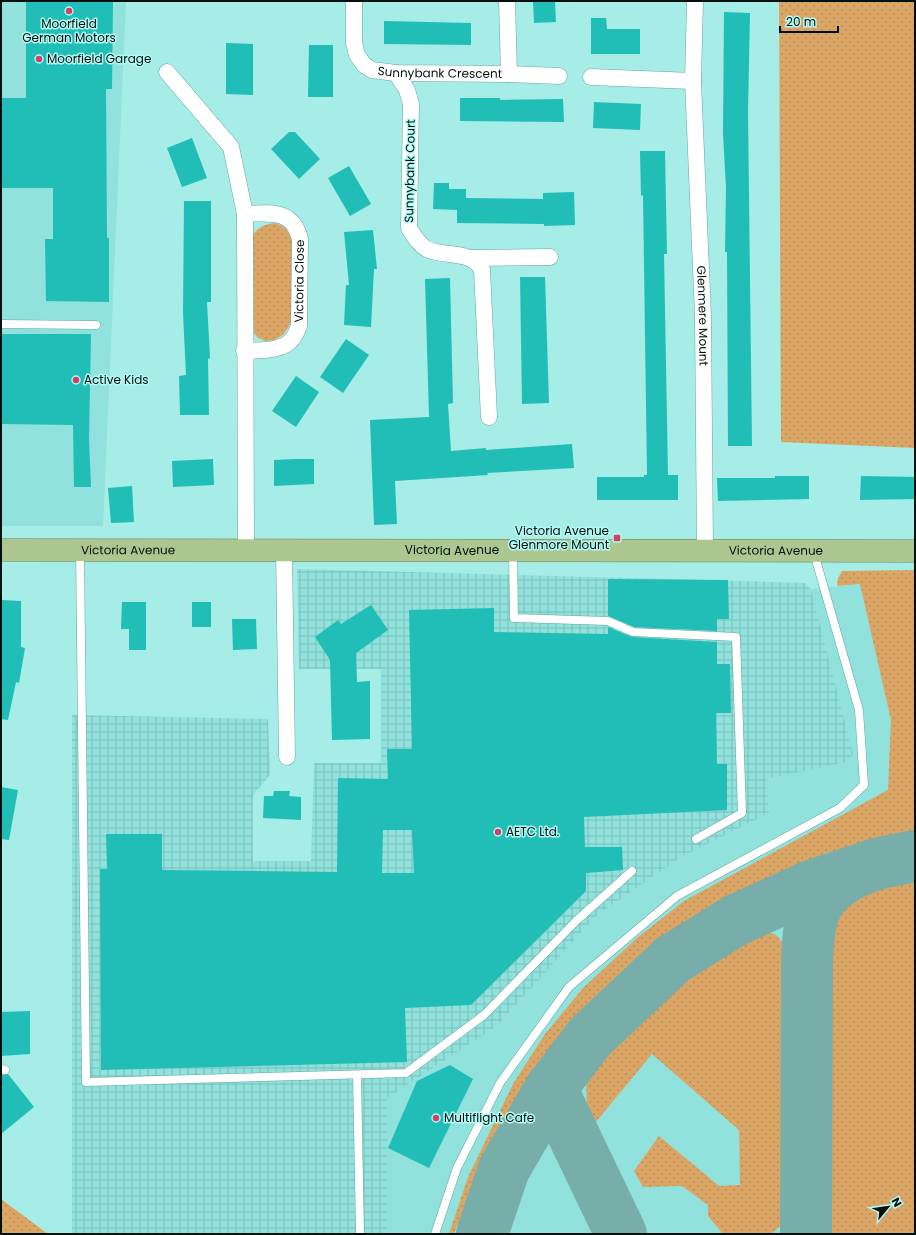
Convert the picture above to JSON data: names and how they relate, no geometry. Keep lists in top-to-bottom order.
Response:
{
  "streets": {
    "highway": ["Victoria Avenue"],
    "street": [
      "Sunnybank Crescent",
      "Sunnybank Court",
      "Victoria Close",
      "Glenmere Mount"
    ]
  },
  "crossings": [
    ["Sunnybank Crescent", "Sunnybank Court"],
    ["Glenmere Mount", "Victoria Avenue"]
  ],
  "places": {
    "other": [
      "Moorfield German Motors",
      "Moorfield Garage",
      "Active Kids",
      "AETC Ltd.",
      "Multiflight Cafe"
    ],
    "transit": ["Victoria Avenue Glenmore Mount"]
  },
  "scale_bar": "20 m",
  "north": "top right"
}
